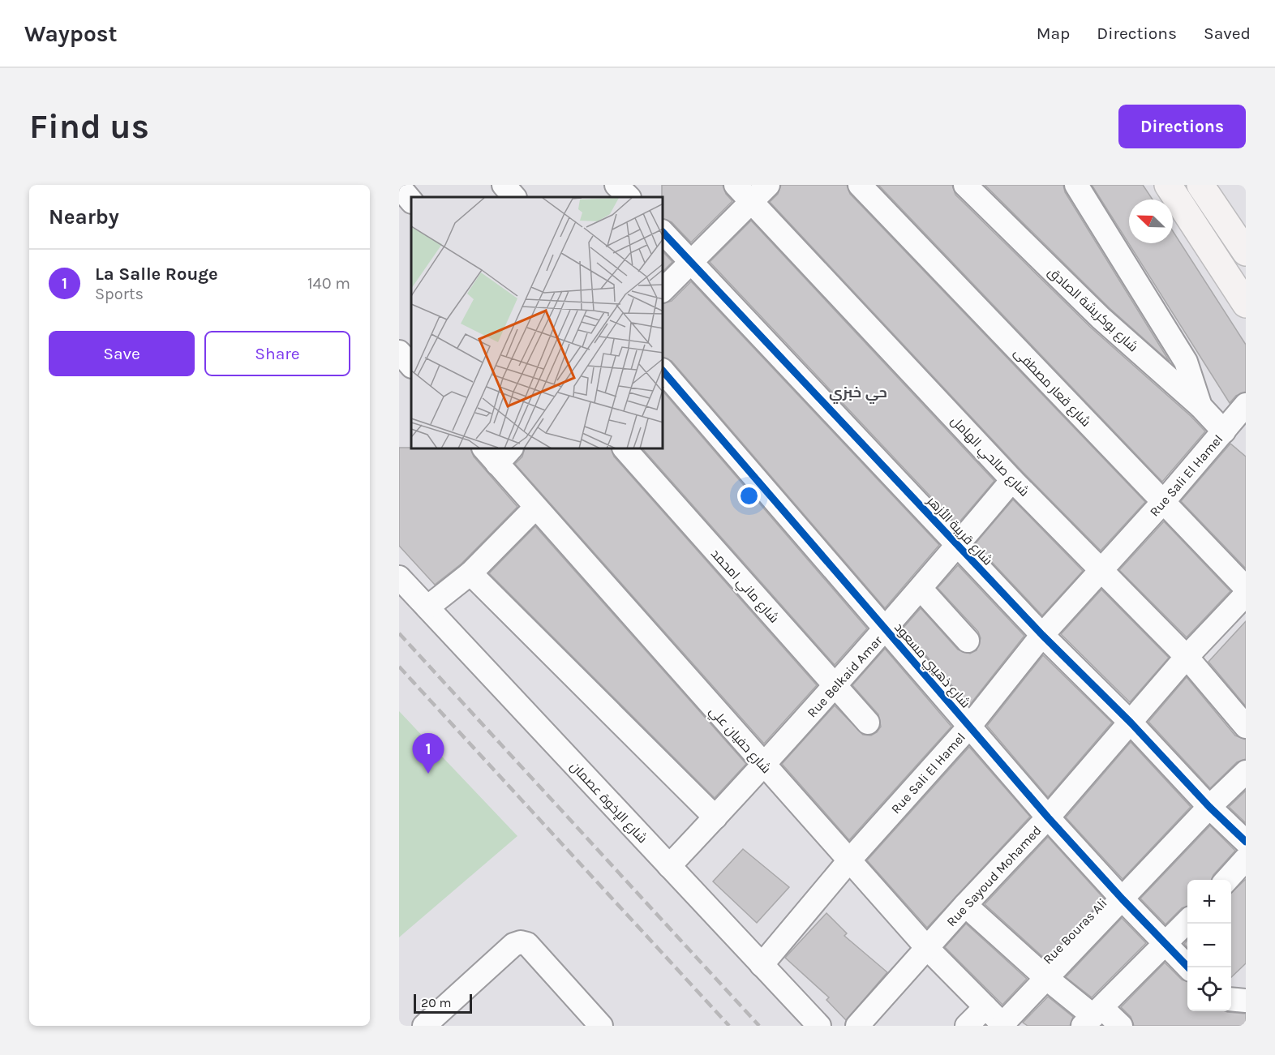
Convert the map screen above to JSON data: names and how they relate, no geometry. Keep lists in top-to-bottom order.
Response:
{
  "streets": {
    "street": [
      "شارع بوكريشة الصادق",
      "شارع قعار مصطفى",
      "شارع صالحي الهامل",
      "Rue Sali El Hamel",
      "شارع قريبة الأزهر",
      "شارع ماني امحمد",
      "شارع ذهيبي مسعود",
      "Rue Belkaid Amar",
      "شارع حفيان علي",
      "شارع الإخوة عصمان",
      "Rue Sayoud Mohamed",
      "Rue Bouras Ali"
    ]
  },
  "crossings": [
    ["شارع بوكريشة الصادق", "Rue Sali El Hamel"],
    ["شارع قعار مصطفى", "Rue Sali El Hamel"],
    ["شارع صالحي الهامل", "Rue Sali El Hamel"],
    ["شارع صالحي الهامل", "Rue Belkaid Amar"],
    ["شارع صالحي الهامل", "Rue Sayoud Mohamed"],
    ["Rue Sali El Hamel", "شارع قريبة الأزهر"],
    ["Rue Sali El Hamel", "شارع ذهيبي مسعود"],
    ["Rue Sali El Hamel", "شارع حفيان علي"],
    ["Rue Sali El Hamel", "شارع الإخوة عصمان"],
    ["شارع قريبة الأزهر", "Rue Belkaid Amar"],
    ["شارع قريبة الأزهر", "Rue Sayoud Mohamed"],
    ["شارع قريبة الأزهر", "Rue Bouras Ali"],
    ["شارع ماني امحمد", "Rue Belkaid Amar"],
    ["شارع ذهيبي مسعود", "Rue Belkaid Amar"],
    ["شارع ذهيبي مسعود", "Rue Sayoud Mohamed"],
    ["شارع ذهيبي مسعود", "Rue Bouras Ali"],
    ["Rue Belkaid Amar", "شارع حفيان علي"],
    ["Rue Belkaid Amar", "شارع الإخوة عصمان"],
    ["شارع حفيان علي", "Rue Sayoud Mohamed"],
    ["شارع حفيان علي", "Rue Bouras Ali"]
  ],
  "districts": ["حي خبزي"],
  "scale_bar": "20 m",
  "north": "top left",
  "page": {
    "header": "Waypost",
    "nav": ["Map", "Directions", "Saved"],
    "buttons": [
      "Directions",
      ["Save", "Share"]
    ],
    "title": "Find us",
    "heading": "Nearby",
    "list": [
      {
        "mark": "1",
        "name": "La Salle Rouge",
        "note": "Sports",
        "value": "140 m"
      }
    ],
    "pins": "1",
    "map_buttons": ["+", "−"],
    "scale": "20 m"
  }
}
